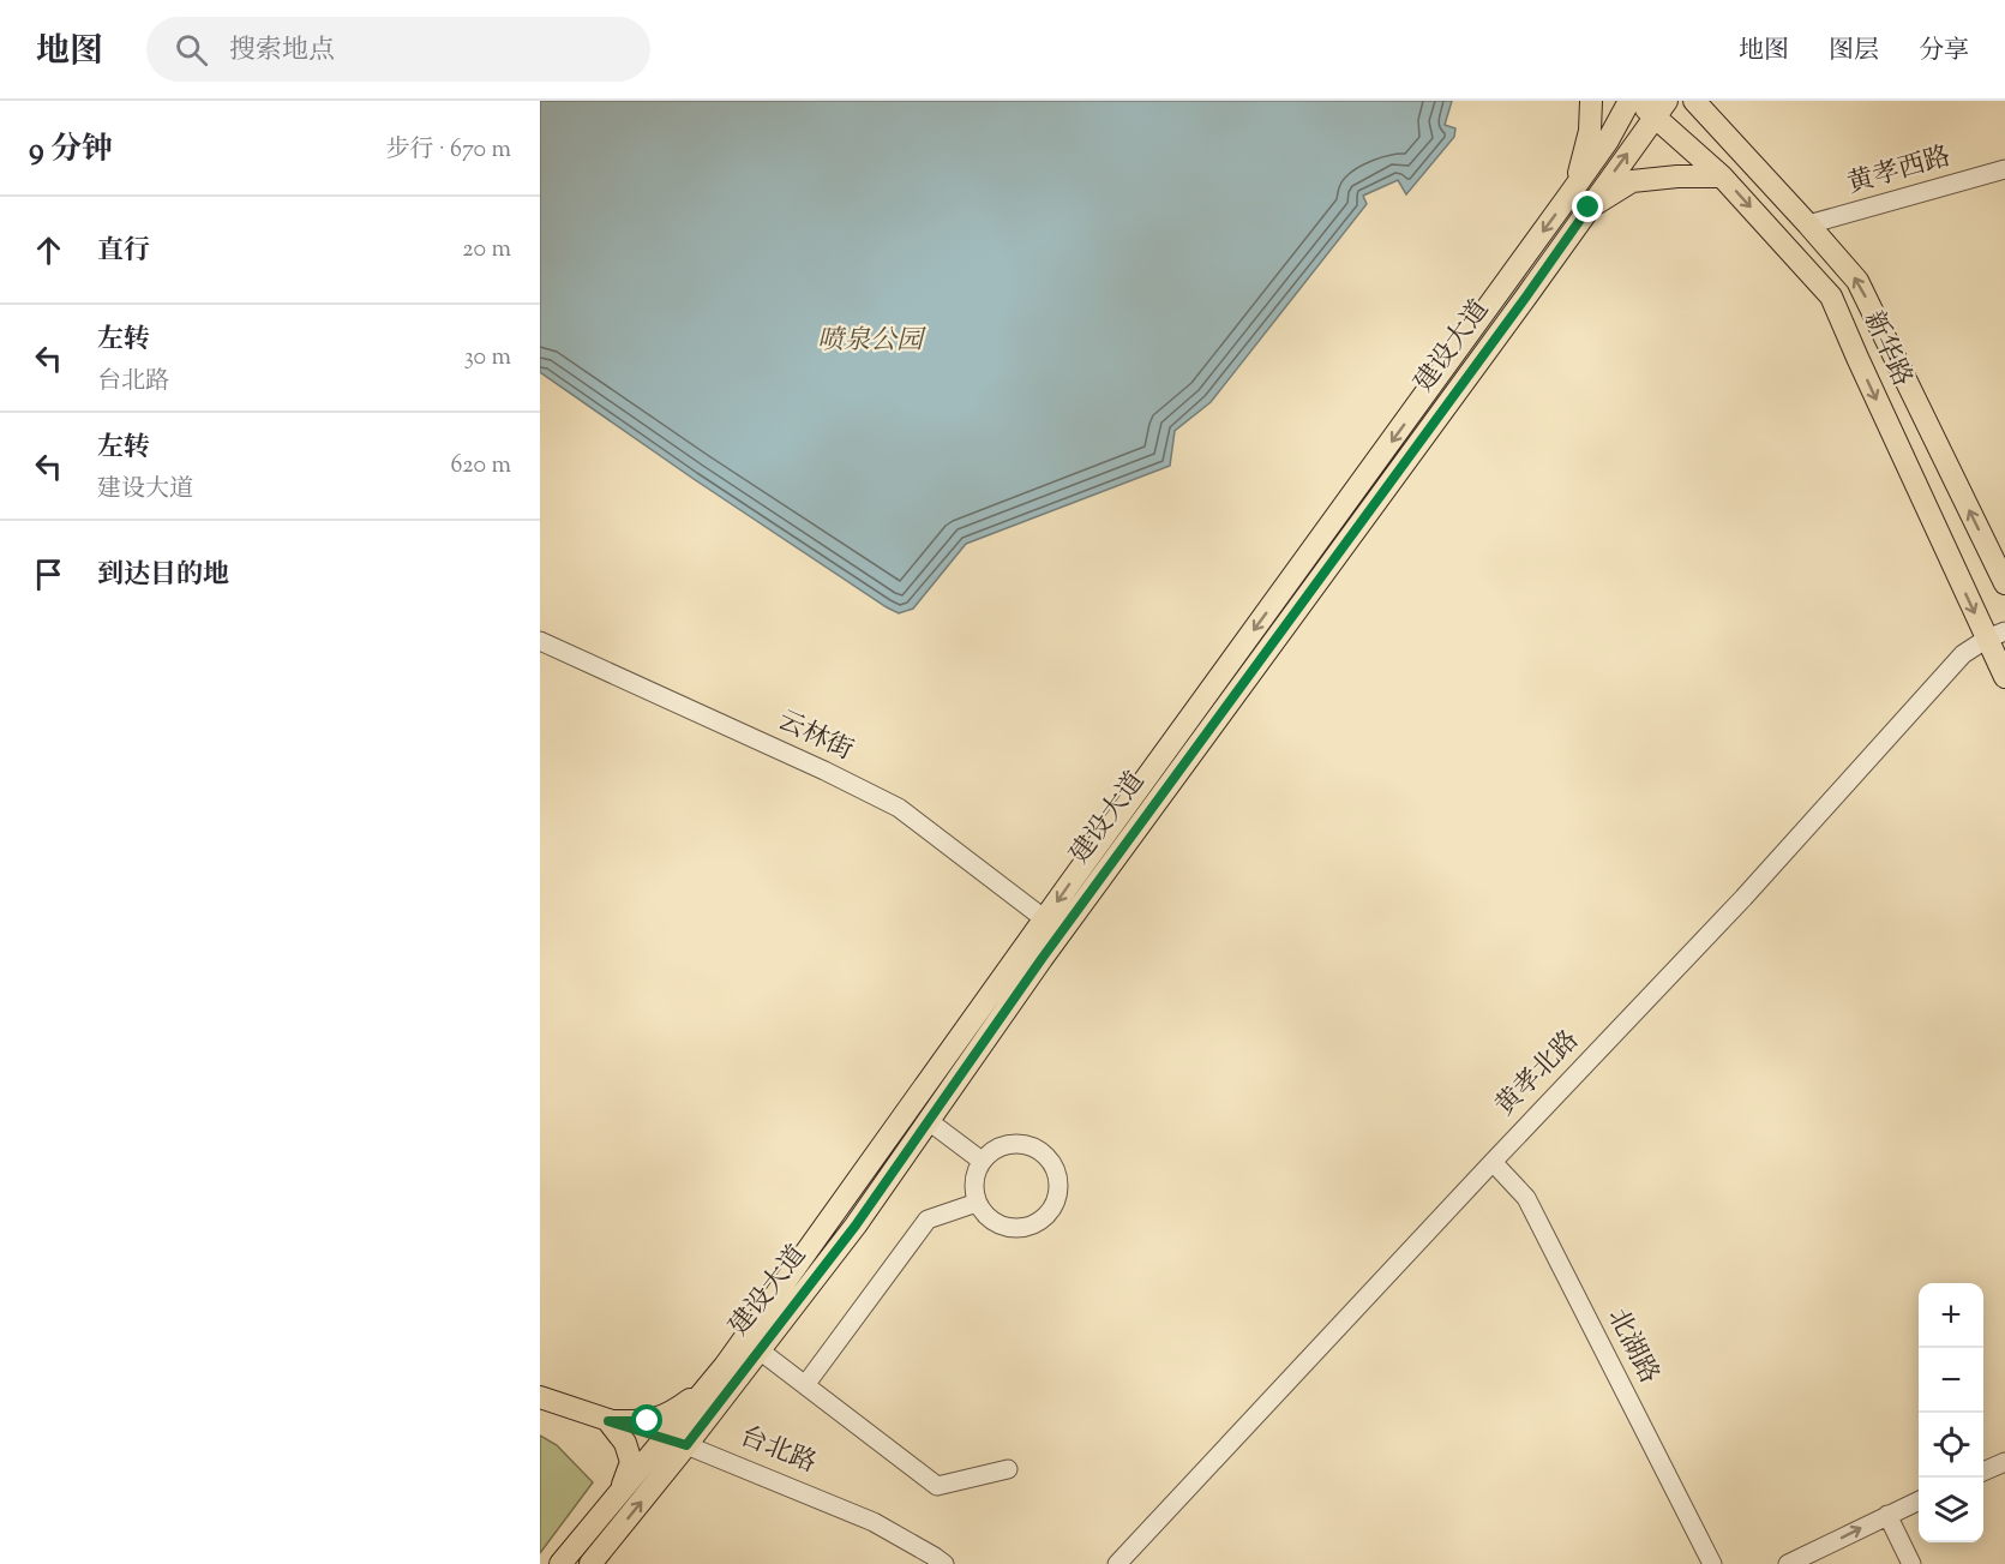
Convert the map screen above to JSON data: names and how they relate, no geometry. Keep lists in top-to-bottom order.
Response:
{
  "streets": {
    "main road": ["建设大道", "新华路", "台北路"],
    "street": [
      "黄孝西路",
      "云林街",
      "黄孝北路",
      "北湖路"
    ]
  },
  "crossings": [
    ["黄孝西路", "新华路"],
    ["建设大道", "新华路"],
    ["建设大道", "云林街"],
    ["建设大道", "台北路"],
    ["新华路", "黄孝北路"],
    ["黄孝北路", "北湖路"]
  ],
  "parks": ["喷泉公园"],
  "page": {
    "header": "地图",
    "search": "搜索地点",
    "nav": ["地图", "图层", "分享"],
    "heading": ["9 分钟", "步行 · 670 m"],
    "list": [
      ["直行", "20 m"],
      ["左转", "台北路", "30 m"],
      ["左转", "建设大道", "620 m"],
      "到达目的地"
    ],
    "map_buttons": ["+", "−"]
  }
}
